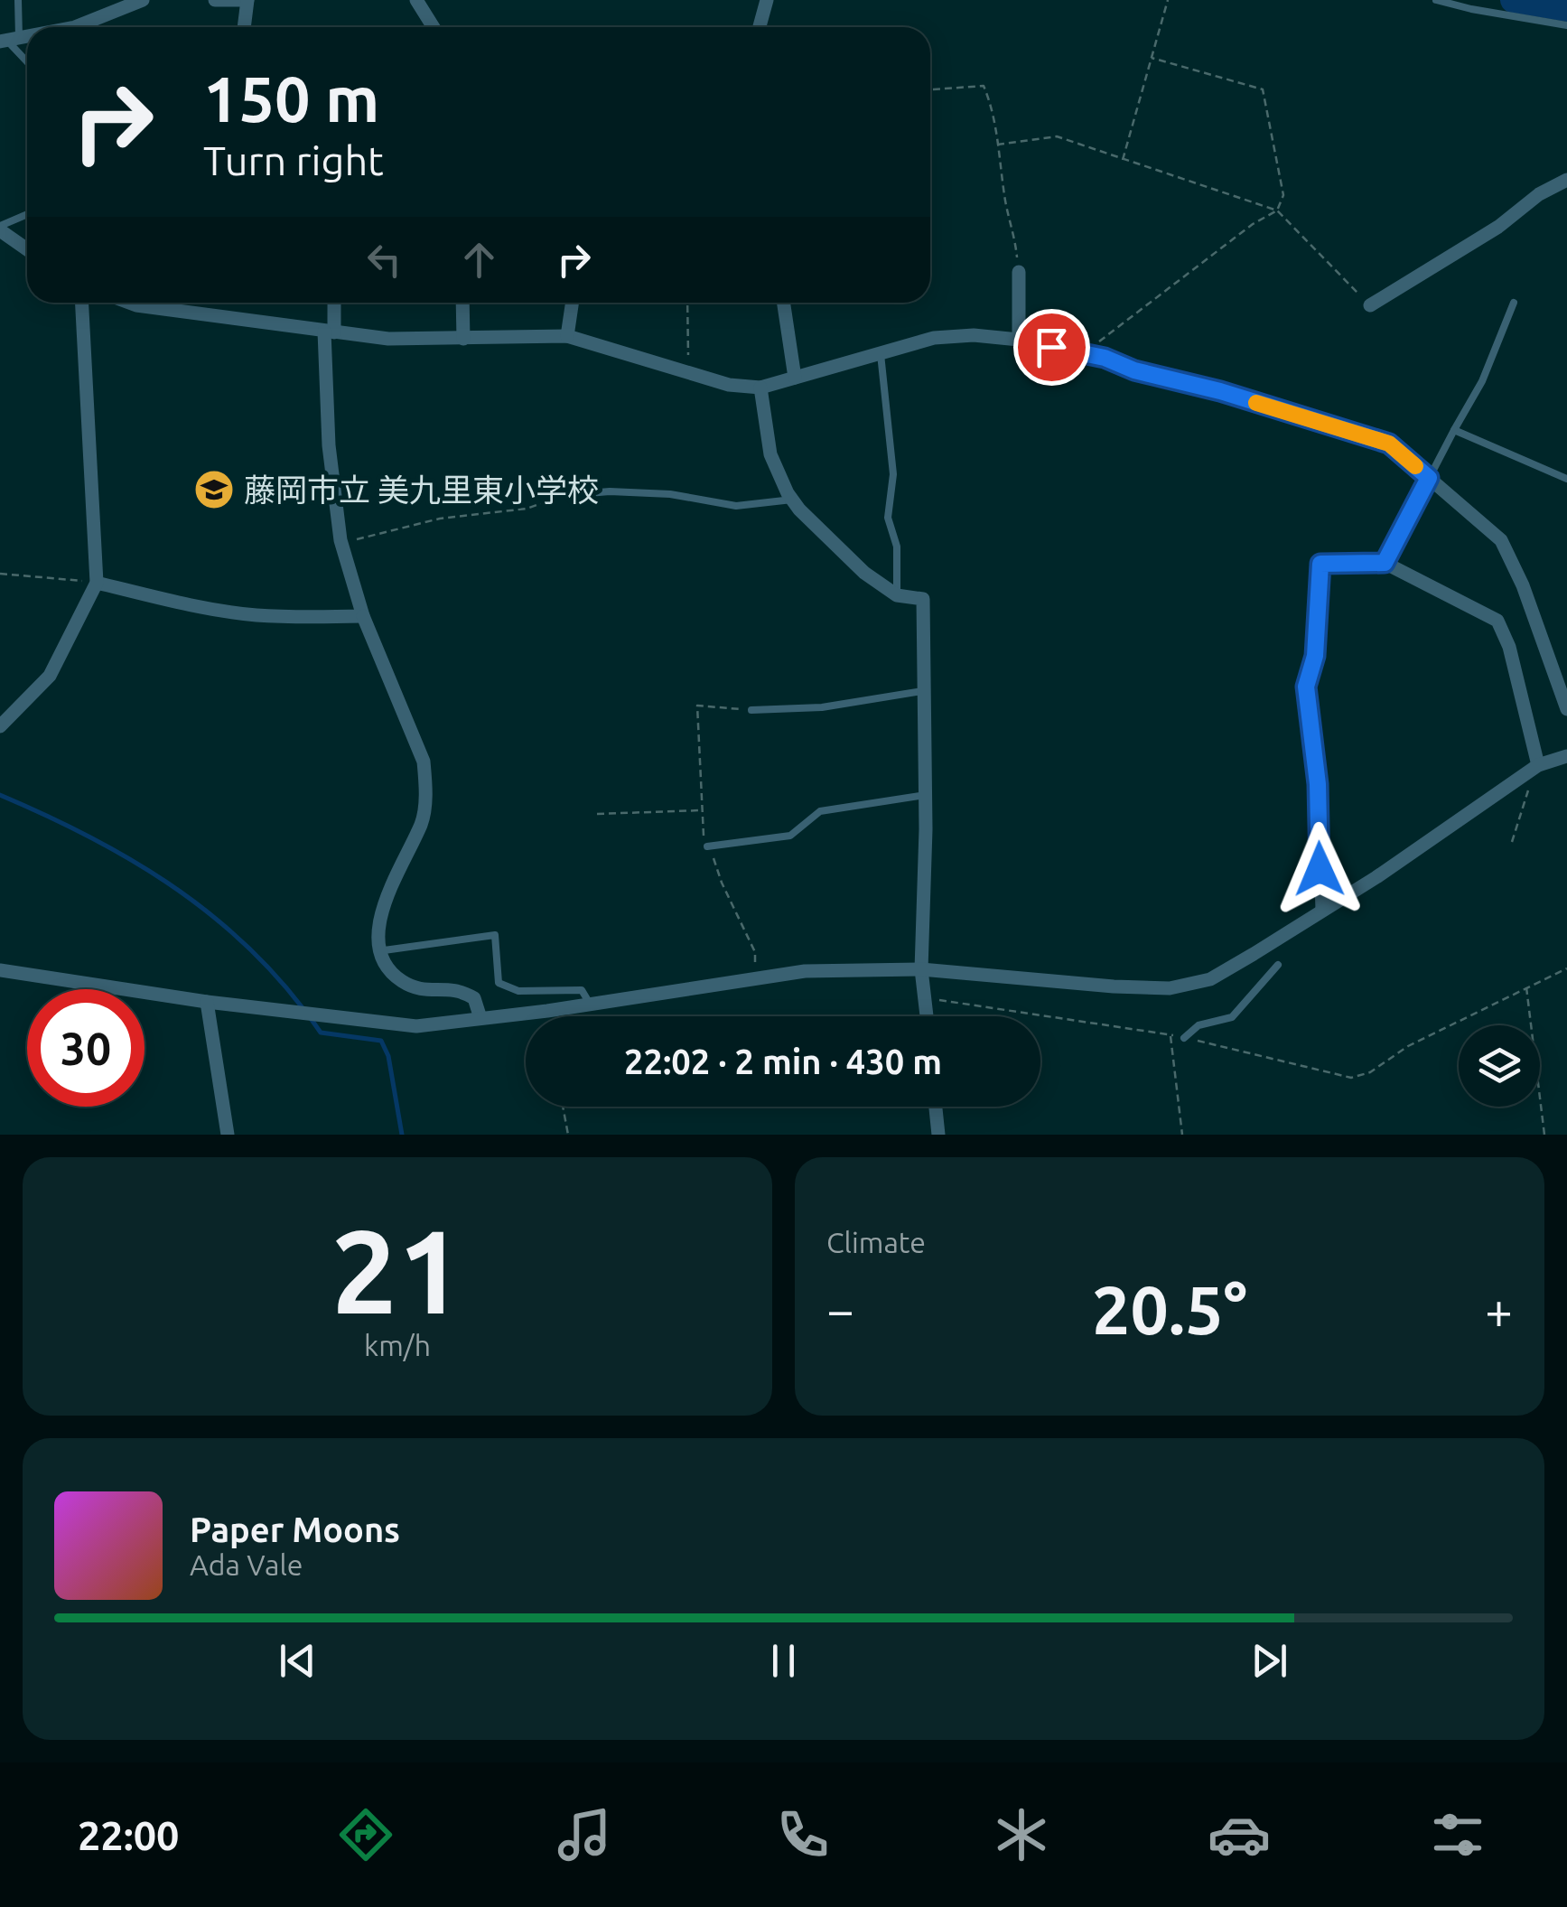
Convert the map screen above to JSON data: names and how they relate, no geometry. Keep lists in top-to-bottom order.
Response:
{
  "places": {
    "school or university": ["藤岡市立 美九里東小学校"]
  },
  "page": {
    "turn": ["150 m", "Turn right"],
    "limit": "30",
    "trip": "22:02 · 2 min · 430 m",
    "tile": [
      ["21", "km/h"],
      "Climate"
    ],
    "heat": ["−", "20.5°", "+"],
    "song": ["Paper Moons", "Ada Vale"],
    "tabs": "22:00"
  }
}
